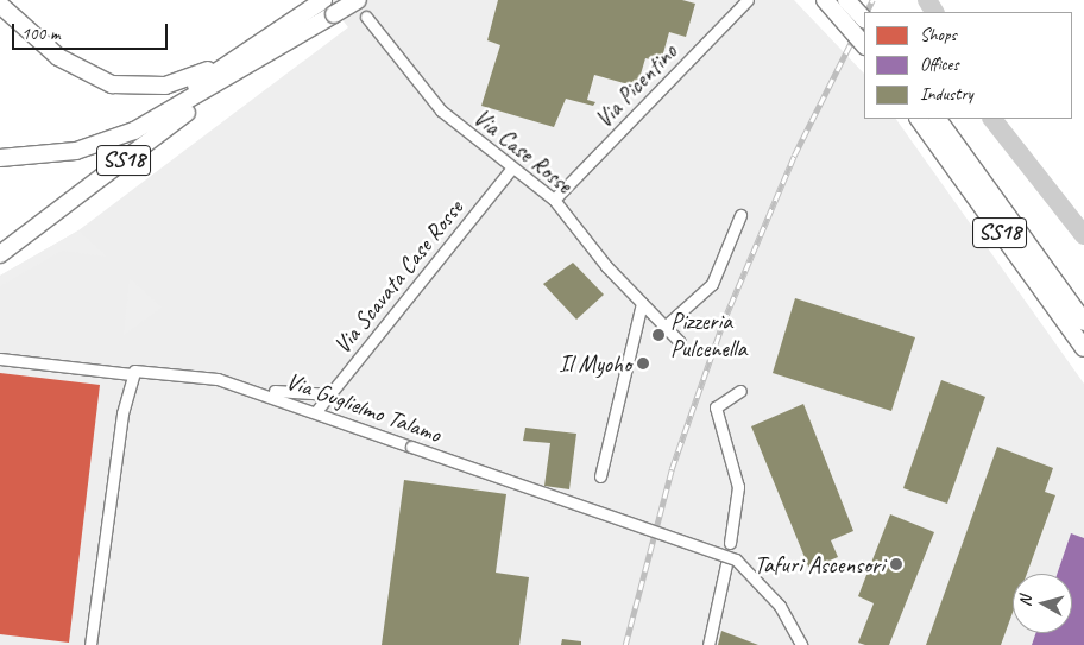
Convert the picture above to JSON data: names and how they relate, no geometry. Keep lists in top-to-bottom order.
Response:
{
  "streets": {
    "highway": ["SS18"],
    "street": [
      "Via Picentino",
      "Via Case Rosse",
      "Via Scavata Case Rosse",
      "Via Guglielmo Talamo"
    ]
  },
  "crossings": [
    ["Via Picentino", "Via Case Rosse"],
    ["Via Case Rosse", "Via Scavata Case Rosse"],
    ["Via Scavata Case Rosse", "Via Guglielmo Talamo"]
  ],
  "places": ["Pizzeria Pulcenella", "Il Myoho", "Tafuri Ascensori"],
  "legend": ["Shops", "Offices", "Industry"],
  "scale_bar": "100 m",
  "north": "left"
}
